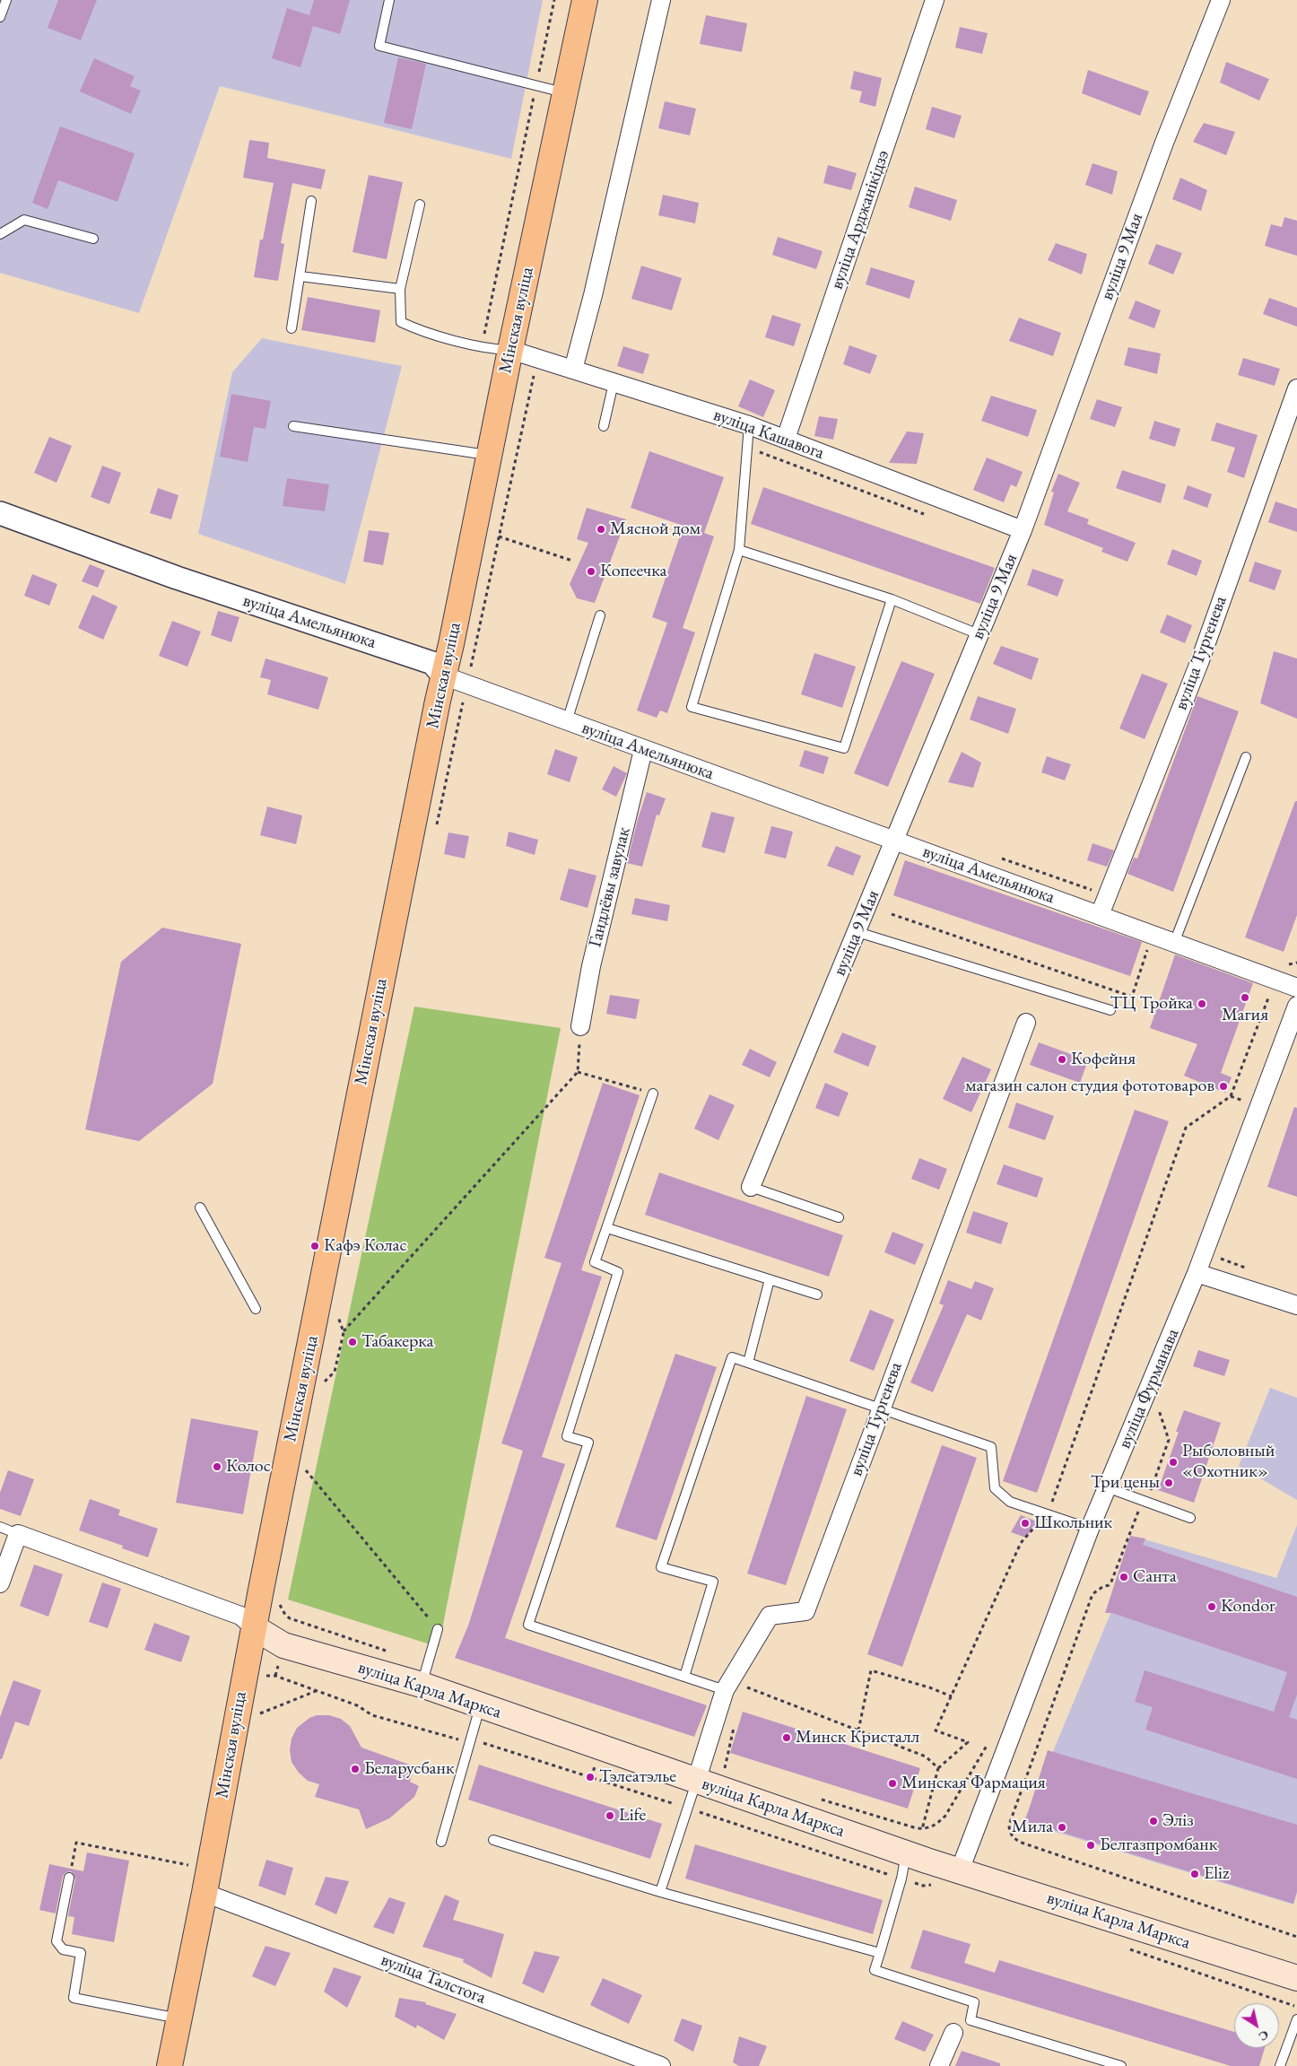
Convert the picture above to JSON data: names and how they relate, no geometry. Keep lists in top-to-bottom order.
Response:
{
  "streets": {
    "main road": ["Мінская вуліца", "вуліца Карла Маркса"],
    "street": [
      "вуліца Арджанікідзэ",
      "вуліца 9 Мая",
      "вуліца Кашавога",
      "вуліца Амельянюка",
      "вуліца Тургенева",
      "Гандлёвы завулак",
      "вуліца Фурманава",
      "вуліца Талстога"
    ]
  },
  "crossings": [
    ["вуліца Арджанікідзэ", "вуліца Кашавога"],
    ["вуліца 9 Мая", "вуліца Кашавога"],
    ["вуліца 9 Мая", "вуліца Амельянюка"],
    ["Мінская вуліца", "вуліца Кашавога"],
    ["Мінская вуліца", "вуліца Амельянюка"],
    ["Мінская вуліца", "вуліца Карла Маркса"],
    ["Мінская вуліца", "вуліца Талстога"],
    ["вуліца Амельянюка", "вуліца Тургенева"],
    ["вуліца Амельянюка", "Гандлёвы завулак"],
    ["вуліца Тургенева", "вуліца Карла Маркса"],
    ["вуліца Фурманава", "вуліца Карла Маркса"]
  ],
  "places": [
    "Мясной дом",
    "Копеечка",
    "Магия",
    "ТЦ Тройка",
    "Кофейня",
    "магазин салон студия фототоваров",
    "Кафэ Колас",
    "Табакерка",
    "Рыболовный «Охотник»",
    "Колос",
    "Три цены",
    "Школьник",
    "Санта",
    "Kondor",
    "Минск Кристалл",
    "Беларусбанк",
    "Тэлеатэлье",
    "Минская Фармация",
    "Life",
    "Эліз",
    "Мила",
    "Белгазпромбанк",
    "Eliz"
  ],
  "north": "bottom right"
}
